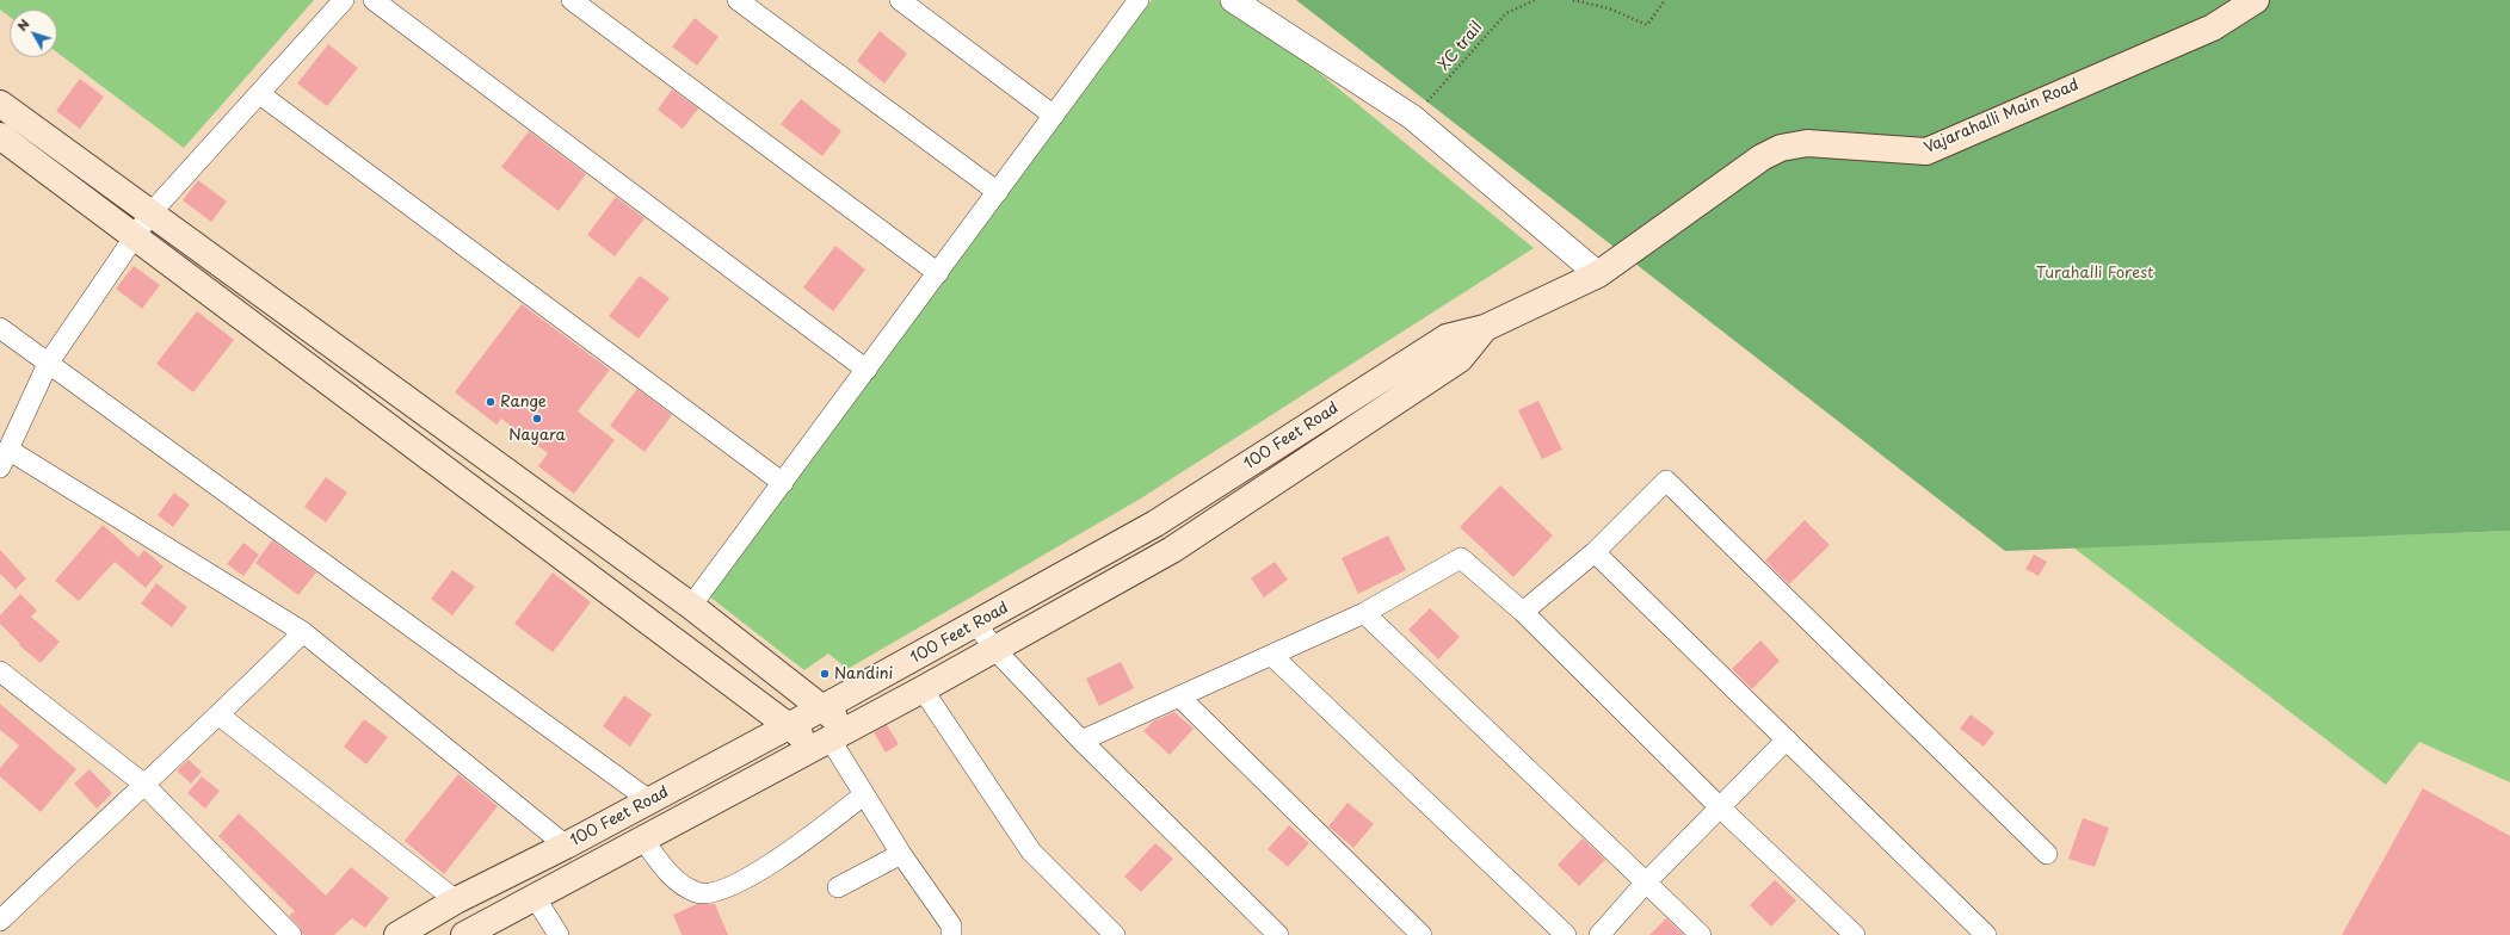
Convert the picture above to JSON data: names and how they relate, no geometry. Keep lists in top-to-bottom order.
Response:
{
  "streets": {
    "main road": ["Vajarahalli Main Road", "100 Feet Road"],
    "path": ["XC trail"]
  },
  "crossings": [
    ["Vajarahalli Main Road", "100 Feet Road"]
  ],
  "parks": ["Turahalli Forest"],
  "places": ["Range", "Nayara", "Nandini"],
  "north": "top left"
}
